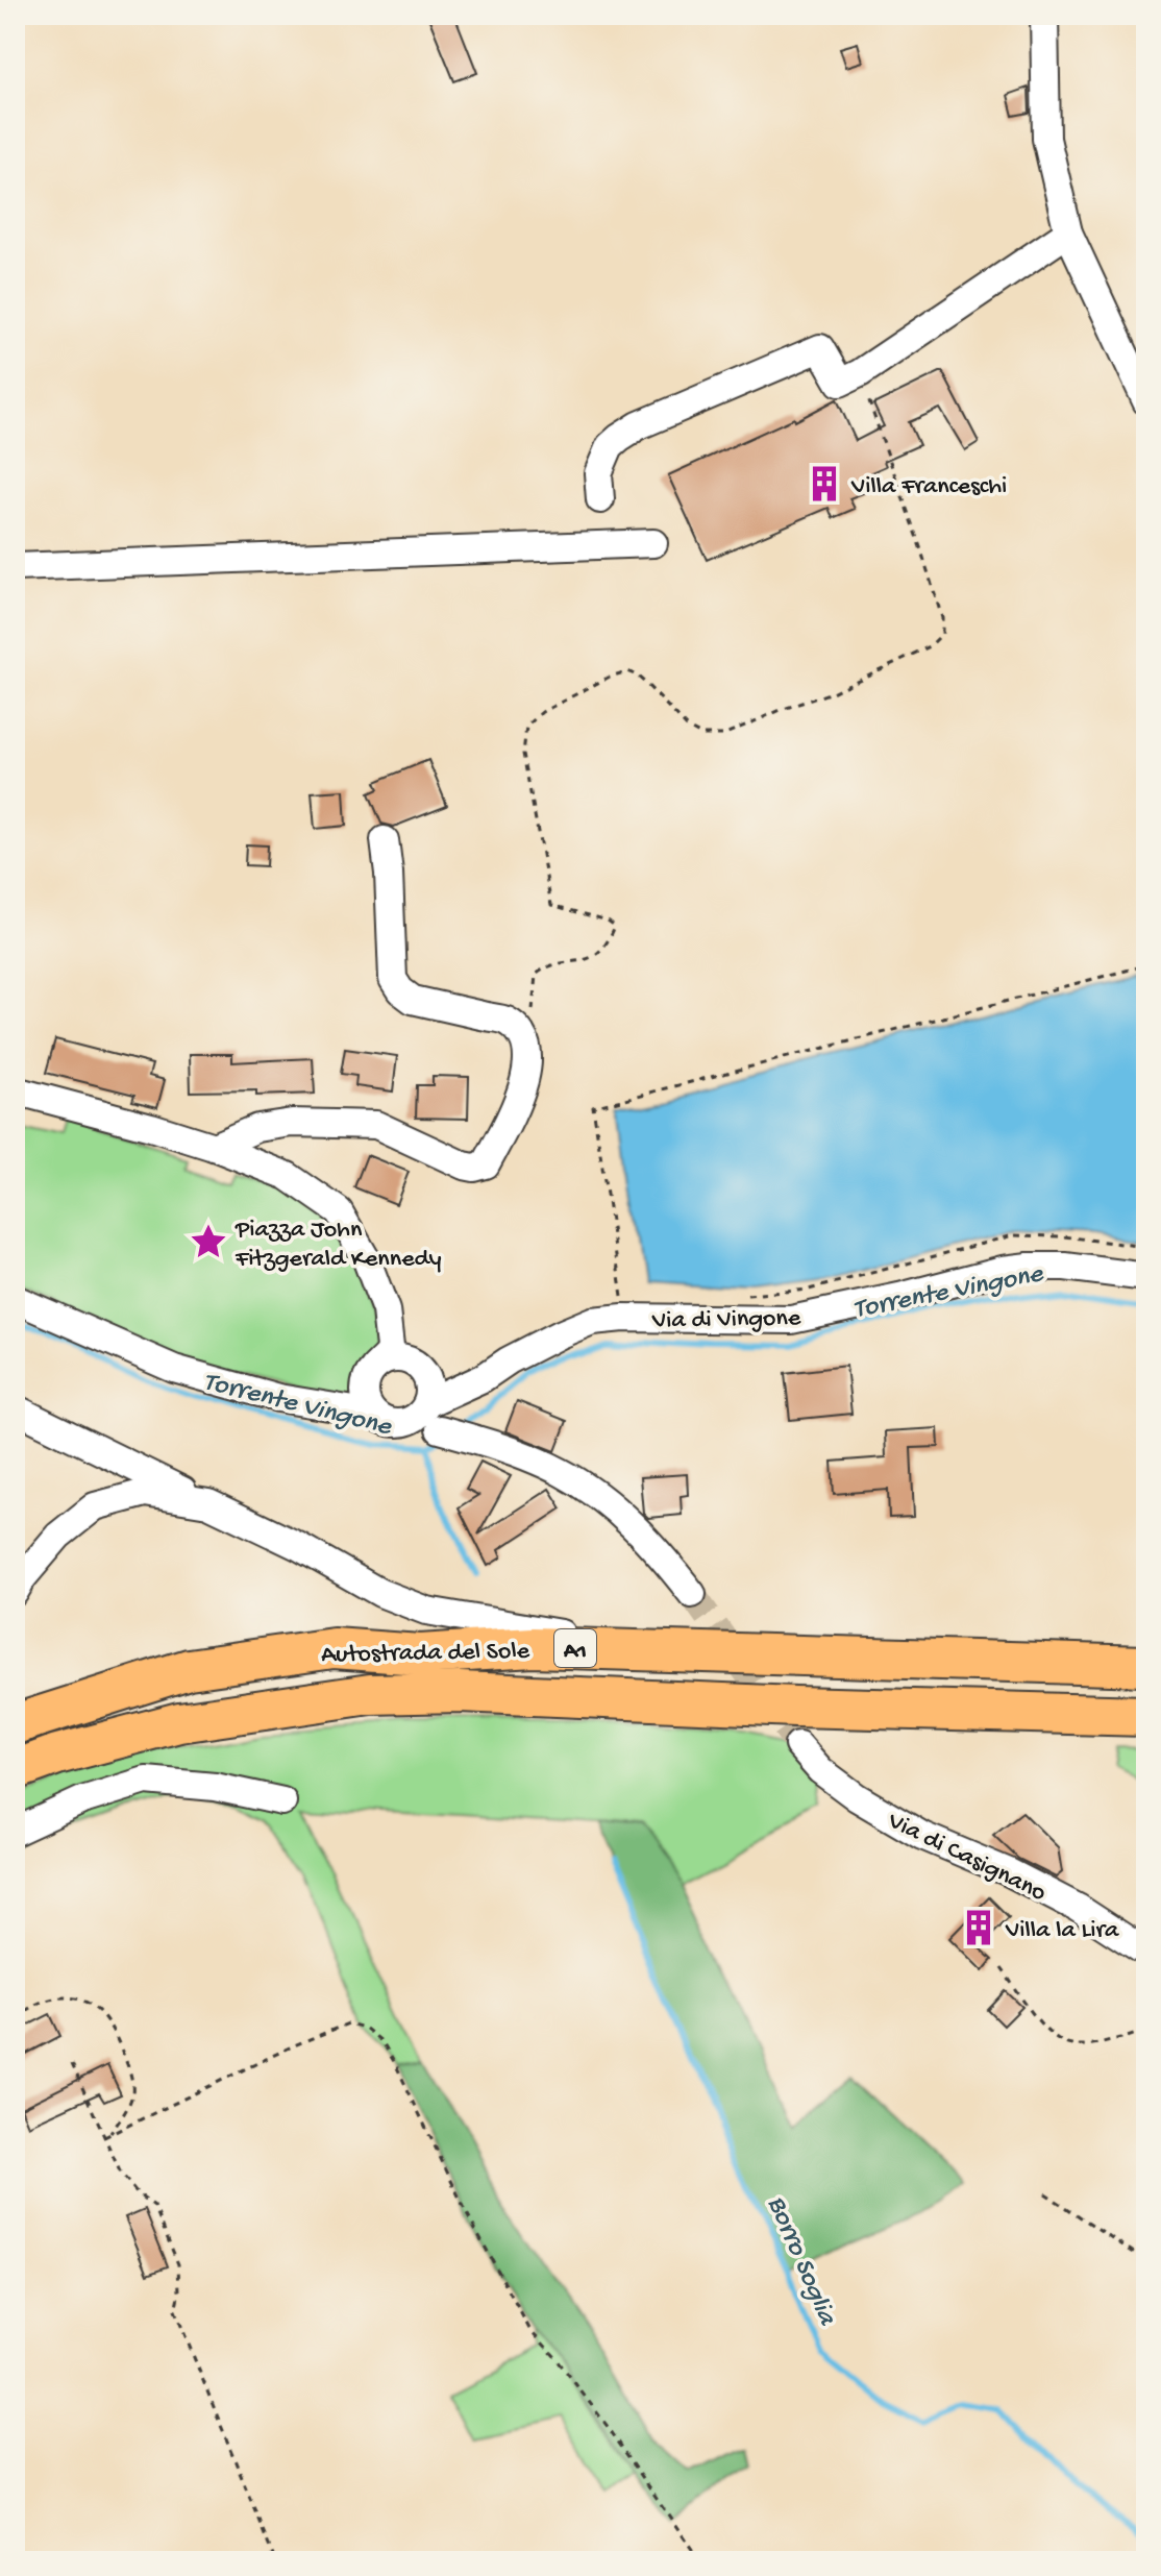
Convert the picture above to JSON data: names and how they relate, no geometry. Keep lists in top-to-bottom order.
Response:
{
  "streets": {
    "highway": ["A1", "Autostrada del Sole"],
    "street": ["Via di Vingone", "Via di Casignano"]
  },
  "crossings": [
    ["Autostrada del Sole", "Via di Casignano"]
  ],
  "water": ["Torrente Vingone", "Borro Soglia"],
  "places": {
    "building": ["Villa Franceschi", "Villa la Lira"],
    "place": ["Piazza John Fitzgerald Kennedy"]
  }
}
